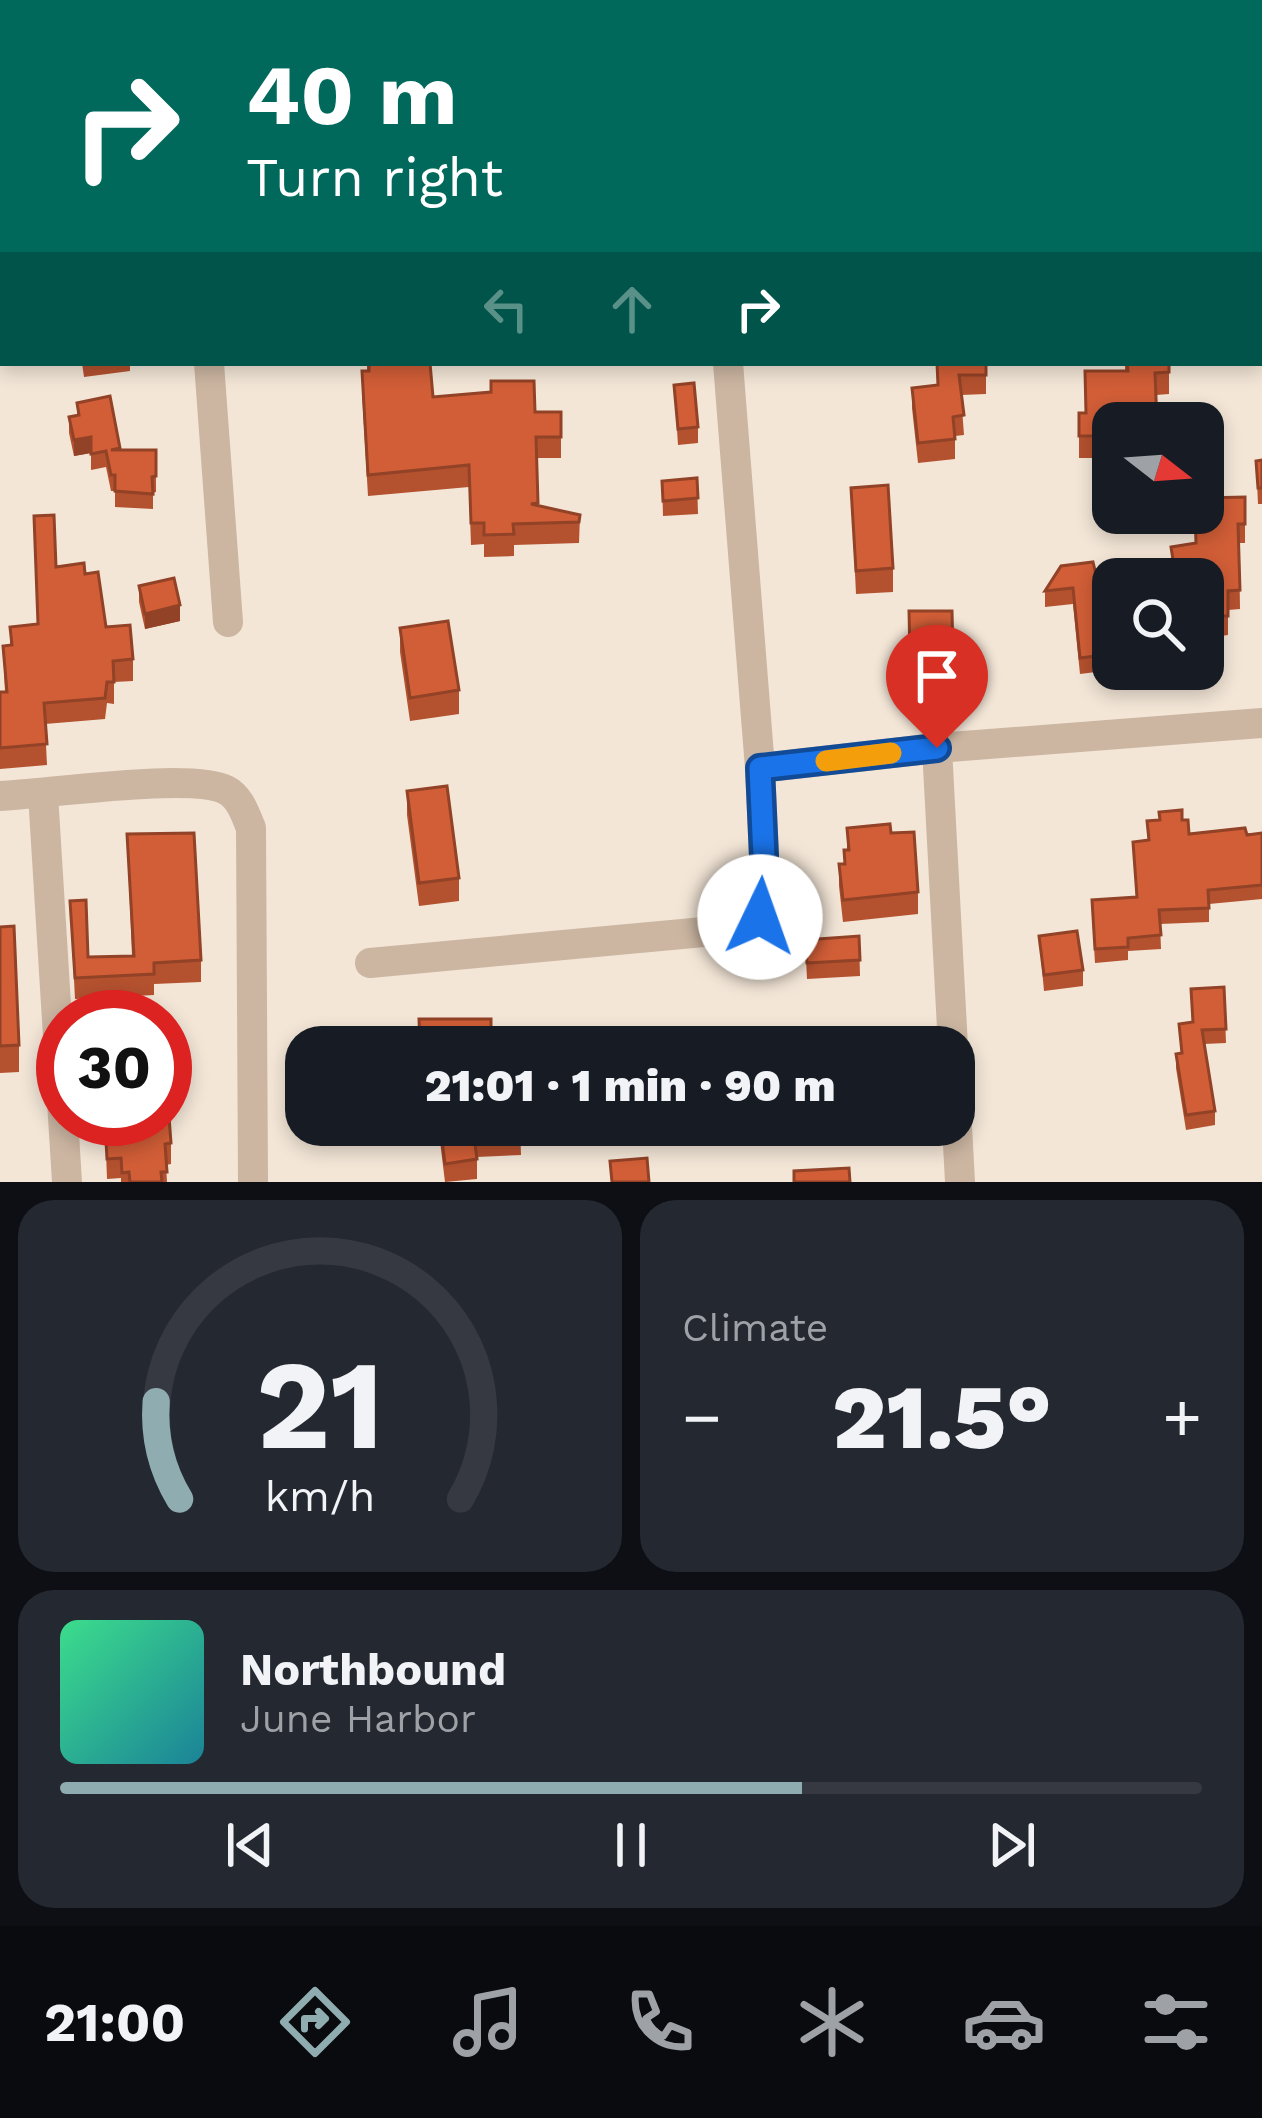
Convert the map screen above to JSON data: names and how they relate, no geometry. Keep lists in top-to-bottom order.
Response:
{
  "north": "right",
  "page": {
    "turn": ["40 m", "Turn right"],
    "limit": "30",
    "trip": "21:01 · 1 min · 90 m",
    "tile": "Climate",
    "heat": ["−", "21.5°", "+"],
    "song": ["Northbound", "June Harbor"],
    "tabs": "21:00",
    "gauge": ["21", "km/h"]
  }
}
